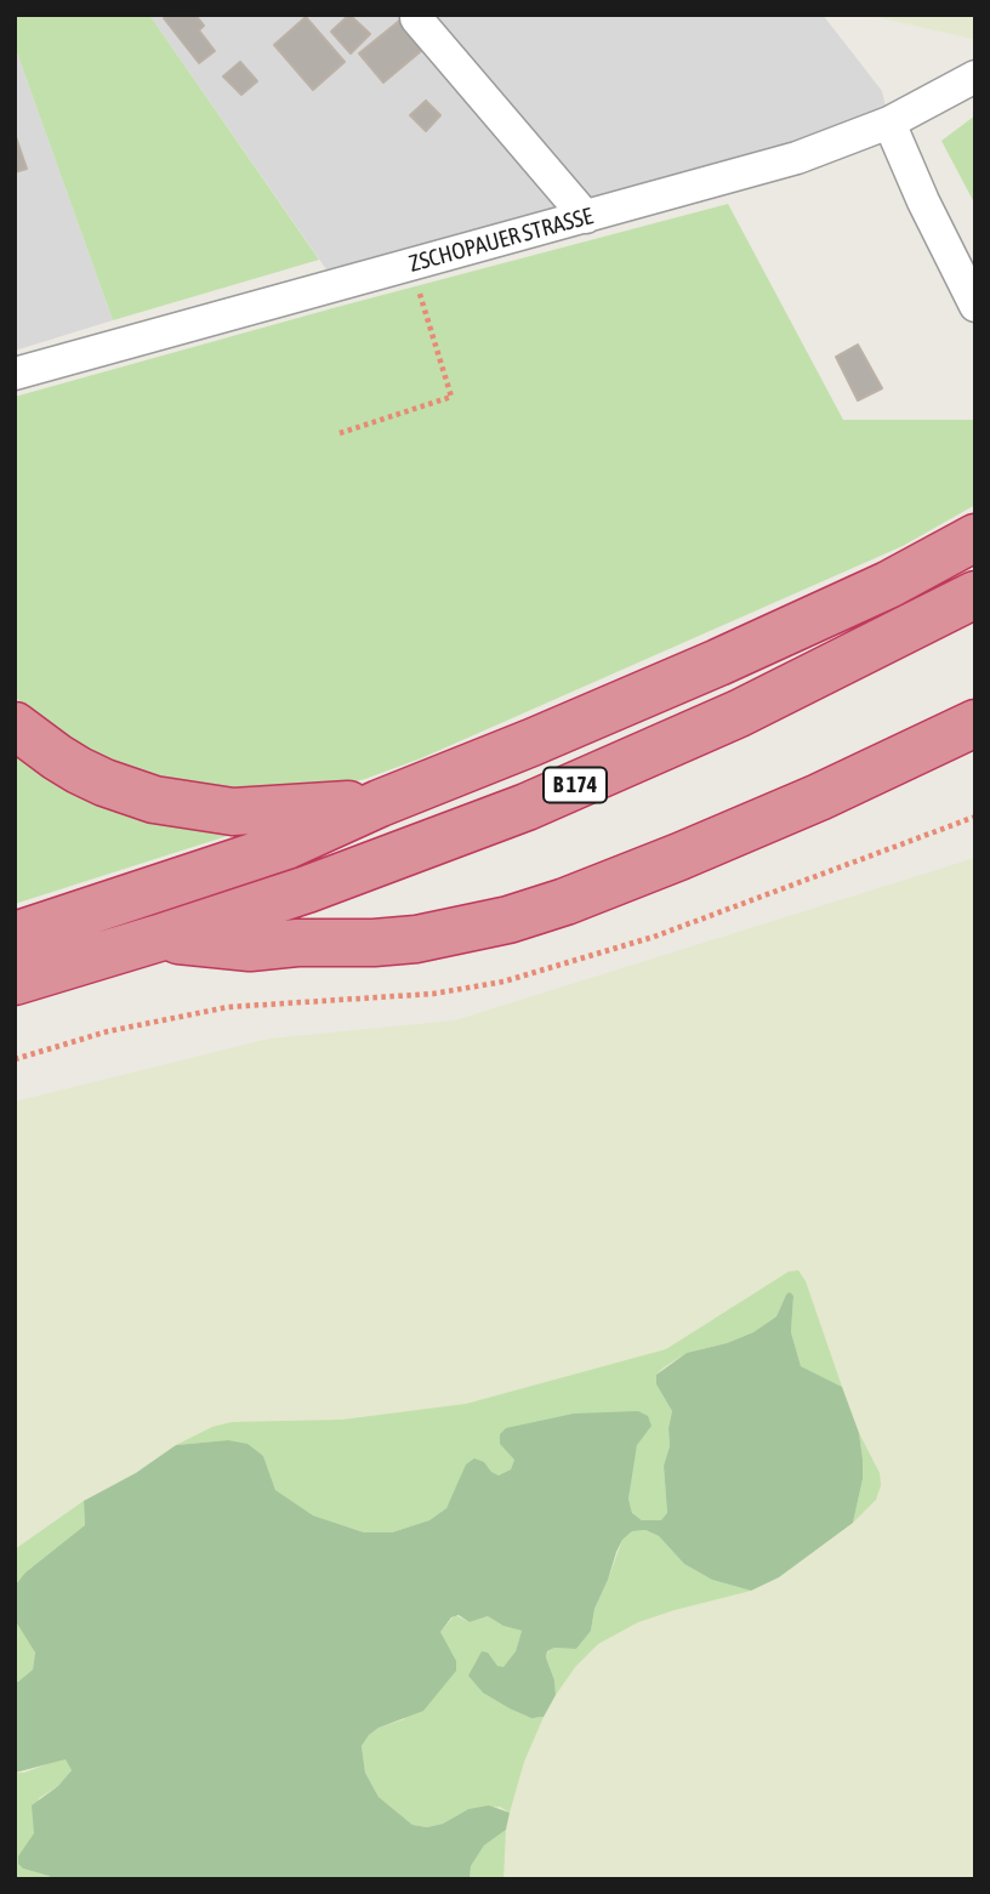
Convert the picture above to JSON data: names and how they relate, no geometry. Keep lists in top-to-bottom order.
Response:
{
  "streets": {
    "highway": ["B 174"],
    "street": ["ZSCHOPAUER STRASSE"]
  }
}
